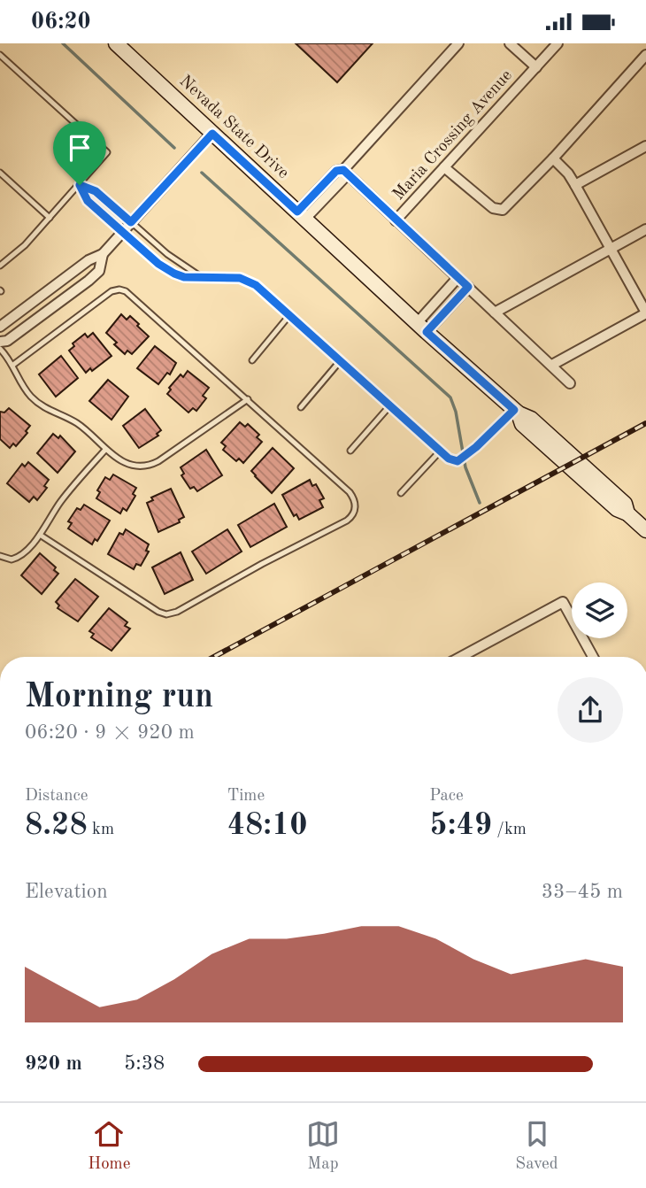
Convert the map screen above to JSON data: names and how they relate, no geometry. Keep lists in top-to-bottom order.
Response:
{
  "streets": {
    "street": ["Nevada State Drive", "Maria Crossing Avenue"]
  },
  "page": {
    "status": "06:20",
    "heading": ["Morning run", "06:20 · 9 × 920 m"],
    "stats": [
      ["Distance", "8.28 km"],
      ["Time", "48:10"],
      ["Pace", "5:49 /km"]
    ],
    "chart": ["Elevation", "33–45 m"],
    "list": [
      {
        "name": "920 m",
        "note": "5:38"
      }
    ],
    "tabs": ["Home", "Map", "Saved"]
  }
}
